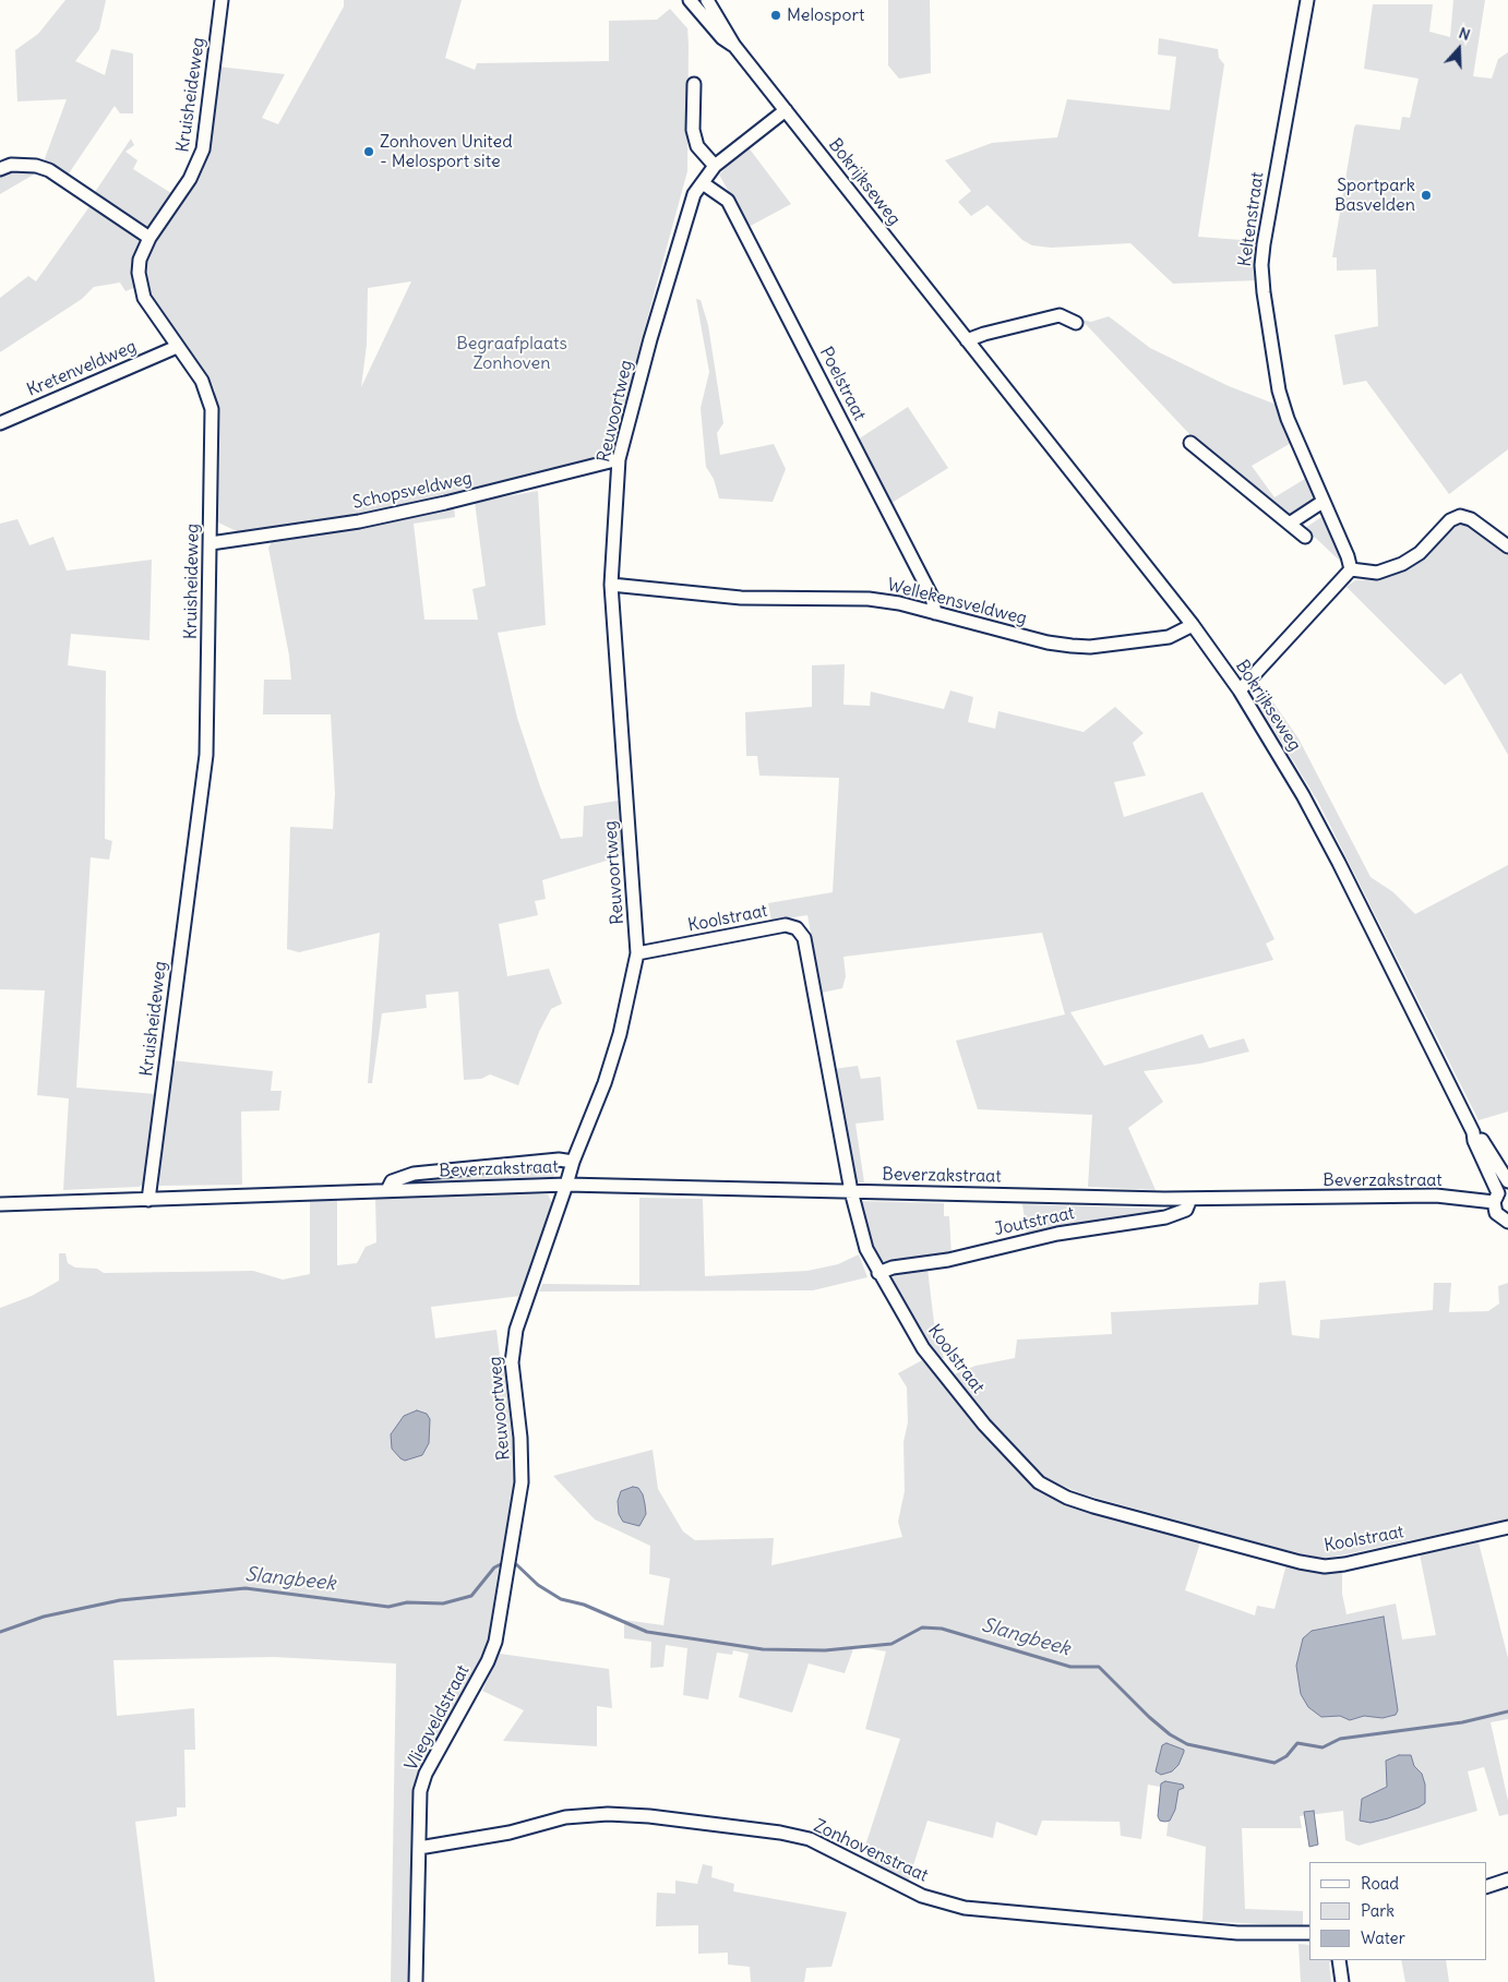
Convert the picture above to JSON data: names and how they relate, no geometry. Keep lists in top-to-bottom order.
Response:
{
  "streets": {
    "street": [
      "Kruisheideweg",
      "Bokrijkseweg",
      "Keltenstraat",
      "Kretenveldweg",
      "Poelstraat",
      "Reuvoortweg",
      "Schopsveldweg",
      "Wellekensveldweg",
      "Koolstraat",
      "Beverzakstraat",
      "Joutstraat",
      "Vliegveldstraat",
      "Zonhovenstraat"
    ]
  },
  "crossings": [
    ["Kruisheideweg", "Kretenveldweg"],
    ["Kruisheideweg", "Schopsveldweg"],
    ["Kruisheideweg", "Beverzakstraat"],
    ["Bokrijkseweg", "Reuvoortweg"],
    ["Bokrijkseweg", "Wellekensveldweg"],
    ["Bokrijkseweg", "Beverzakstraat"],
    ["Poelstraat", "Reuvoortweg"],
    ["Poelstraat", "Wellekensveldweg"],
    ["Reuvoortweg", "Schopsveldweg"],
    ["Reuvoortweg", "Wellekensveldweg"],
    ["Reuvoortweg", "Koolstraat"],
    ["Reuvoortweg", "Beverzakstraat"],
    ["Reuvoortweg", "Vliegveldstraat"],
    ["Koolstraat", "Beverzakstraat"],
    ["Koolstraat", "Joutstraat"],
    ["Beverzakstraat", "Joutstraat"],
    ["Vliegveldstraat", "Zonhovenstraat"]
  ],
  "water": ["Slangbeek"],
  "parks": ["Begraafplaats Zonhoven"],
  "places": ["Melosport", "Zonhoven United - Melosport site", "Sportpark Basvelden"],
  "legend": ["Road", "Park", "Water"],
  "north": "top"
}
